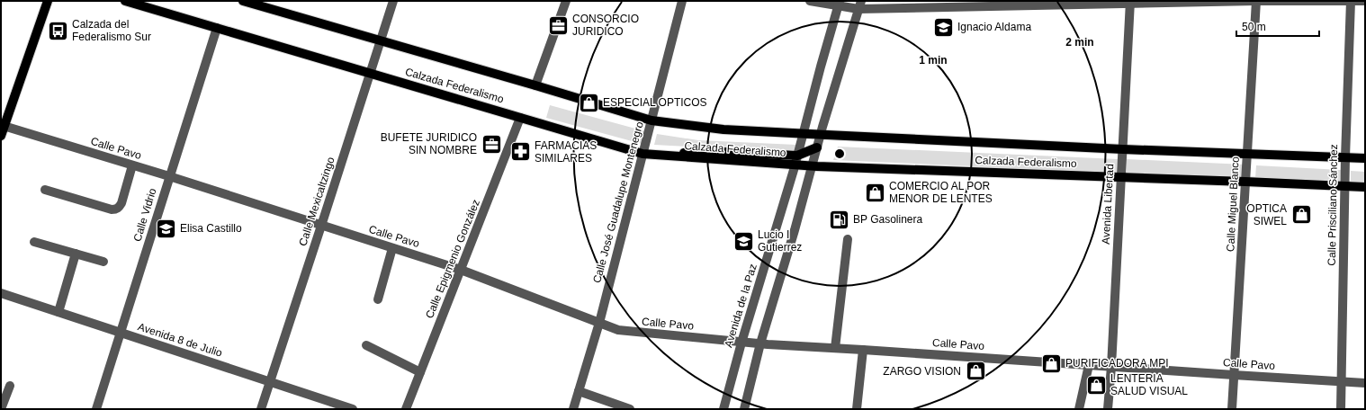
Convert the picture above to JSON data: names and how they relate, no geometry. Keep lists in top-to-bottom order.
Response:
{
  "streets": {
    "main road": ["Calzada Federalismo"],
    "street": [
      "Calle Pavo",
      "Calle Mexicaltzingo",
      "Calle José Guadalupe Montenegro",
      "Avenida Libertad",
      "Calle Miguel Blanco",
      "Calle Prisciliano Sánchez",
      "Calle Vidrio",
      "Calle Epigmenio González",
      "Avenida de la Paz",
      "Avenida 8 de Julio"
    ]
  },
  "crossings": [
    ["Calzada Federalismo", "Calle Mexicaltzingo"],
    ["Calzada Federalismo", "Calle José Guadalupe Montenegro"],
    ["Calzada Federalismo", "Avenida Libertad"],
    ["Calzada Federalismo", "Calle Miguel Blanco"],
    ["Calzada Federalismo", "Calle Prisciliano Sánchez"],
    ["Calzada Federalismo", "Calle Vidrio"],
    ["Calzada Federalismo", "Calle Epigmenio González"],
    ["Calzada Federalismo", "Avenida de la Paz"],
    ["Calle Pavo", "Calle Mexicaltzingo"],
    ["Calle Pavo", "Calle José Guadalupe Montenegro"],
    ["Calle Pavo", "Avenida Libertad"],
    ["Calle Pavo", "Calle Miguel Blanco"],
    ["Calle Pavo", "Calle Prisciliano Sánchez"],
    ["Calle Pavo", "Calle Vidrio"],
    ["Calle Pavo", "Calle Epigmenio González"],
    ["Calle Pavo", "Avenida de la Paz"],
    ["Calle Mexicaltzingo", "Avenida 8 de Julio"],
    ["Calle Vidrio", "Avenida 8 de Julio"]
  ],
  "places": {
    "office": ["CONSORCIO JURIDICO", "BUFETE JURIDICO SIN NOMBRE"],
    "school or university": ["Ignacio Aldama", "Elisa Castillo", "Lucio I Gutierrez"],
    "bus stop": ["Calzada del Federalismo Sur"],
    "shop": [
      "ESPECIAL OPTICOS",
      "COMERCIO AL POR MENOR DE LENTES",
      "OPTICA SIWEL",
      "PURIFICADORA MPI",
      "ZARGO VISION",
      "LENTERIA SALUD VISUAL"
    ],
    "pharmacy": ["FARMACIAS SIMILARES"],
    "fuel station": ["BP Gasolinera"]
  },
  "scale_bar": "50 m",
  "rings": ["2 min", "1 min"]
}
